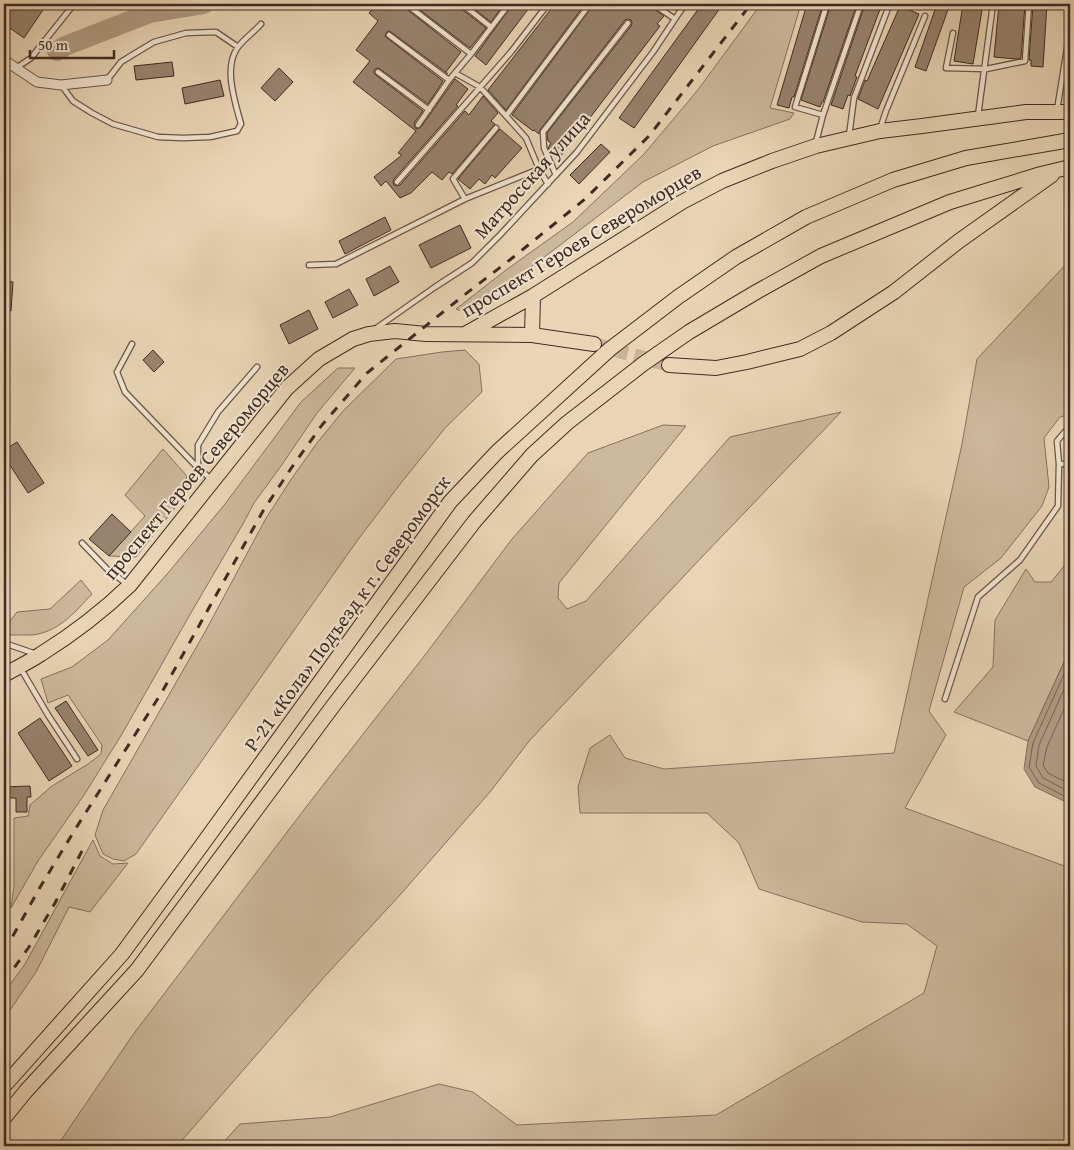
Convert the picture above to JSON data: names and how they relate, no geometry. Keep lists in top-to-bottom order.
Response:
{
  "streets": {
    "main road": ["проспект Героев Североморцев", "Р-21 «Кола» Подъезд к г. Североморск"],
    "lane": ["Матросская улица"]
  },
  "crossings": [
    ["Матросская улица", "проспект Героев Североморцев"]
  ],
  "scale_bar": "50 m"
}
